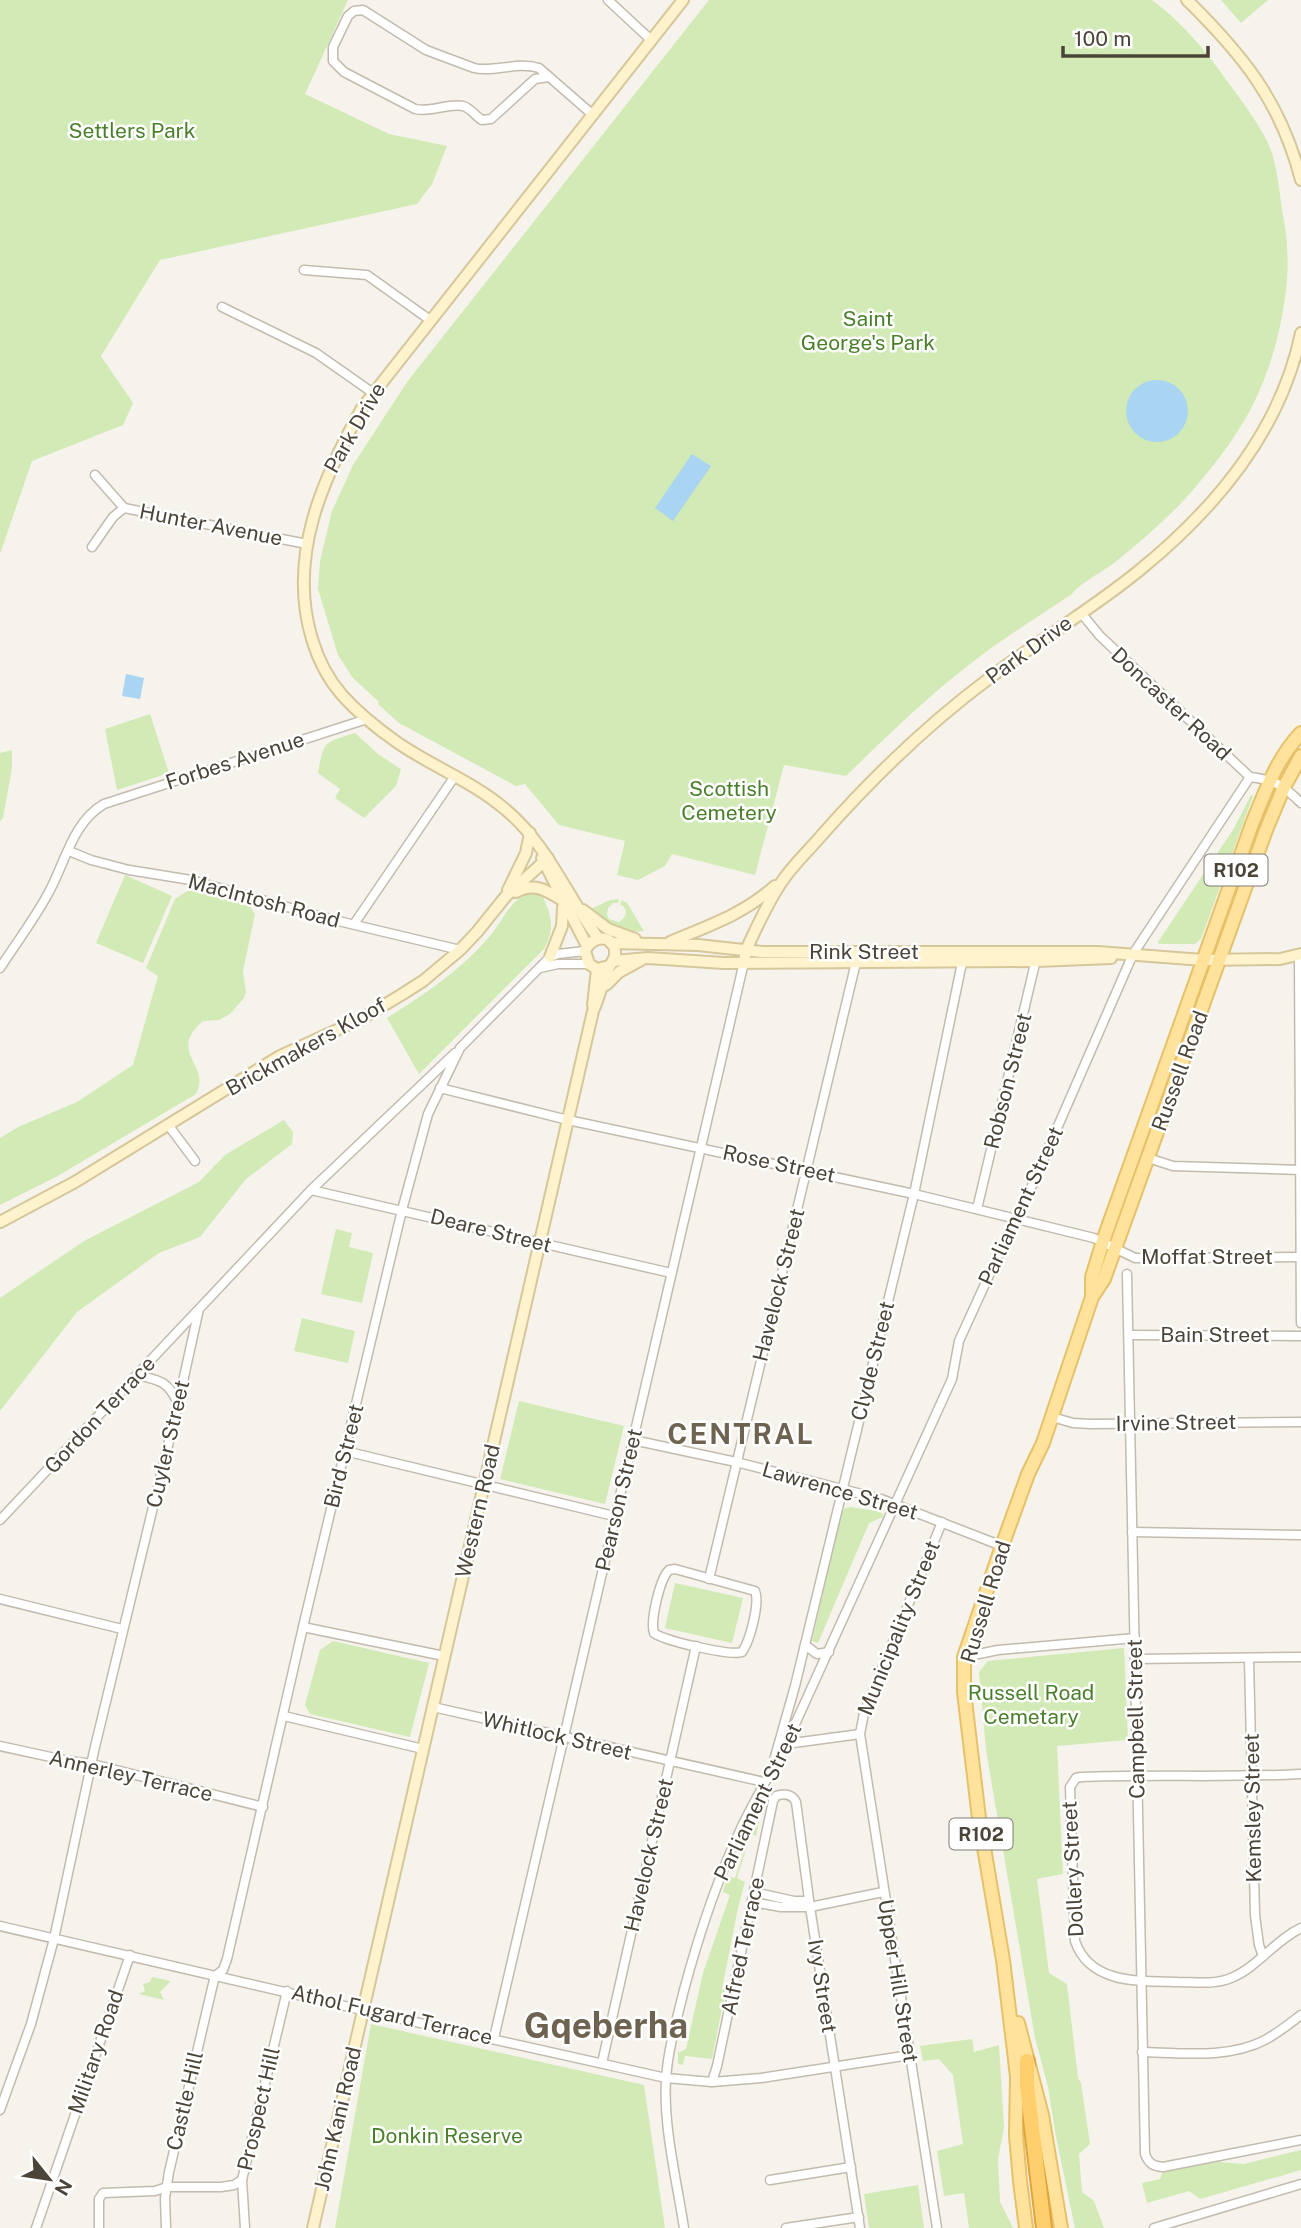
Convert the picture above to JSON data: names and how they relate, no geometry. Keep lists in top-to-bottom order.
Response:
{
  "streets": {
    "main road": ["R102", "Russell Road"],
    "street": [
      "Park Drive",
      "Hunter Avenue",
      "Doncaster Road",
      "Forbes Avenue",
      "MacIntosh Road",
      "Rink Street",
      "Brickmakers Kloof",
      "Robson Street",
      "Rose Street",
      "Parliament Street",
      "Deare Street",
      "Moffat Street",
      "Havelock Street",
      "Bain Street",
      "Clyde Street",
      "Gordon Terrace",
      "Irvine Street",
      "Cuyler Street",
      "Bird Street",
      "Lawrence Street",
      "Pearson Street",
      "Western Road",
      "Municipality Street",
      "Campbell Street",
      "Whitlock Street",
      "Annerley Terrace",
      "Kemsley Street",
      "Dollery Street",
      "Alfred Terrace",
      "Upper Hill Street",
      "Ivy Street",
      "Athol Fugard Terrace",
      "Military Road",
      "Castle Hill",
      "Prospect Hill",
      "John Kani Road"
    ]
  },
  "crossings": [
    ["Park Drive", "Hunter Avenue"],
    ["Park Drive", "Doncaster Road"],
    ["Park Drive", "Forbes Avenue"],
    ["Park Drive", "Rink Street"],
    ["Park Drive", "Brickmakers Kloof"],
    ["Park Drive", "Pearson Street"],
    ["Park Drive", "Western Road"],
    ["Doncaster Road", "R102"],
    ["Doncaster Road", "Parliament Street"],
    ["Forbes Avenue", "MacIntosh Road"],
    ["R102", "Rink Street"],
    ["R102", "Russell Road"],
    ["MacIntosh Road", "Brickmakers Kloof"],
    ["Rink Street", "Russell Road"],
    ["Rink Street", "Robson Street"],
    ["Rink Street", "Parliament Street"],
    ["Rink Street", "Havelock Street"],
    ["Rink Street", "Clyde Street"],
    ["Rink Street", "Pearson Street"],
    ["Rink Street", "Western Road"],
    ["Russell Road", "Rose Street"],
    ["Russell Road", "Moffat Street"],
    ["Russell Road", "Irvine Street"],
    ["Russell Road", "Lawrence Street"],
    ["Robson Street", "Rose Street"],
    ["Rose Street", "Parliament Street"],
    ["Rose Street", "Moffat Street"],
    ["Rose Street", "Havelock Street"],
    ["Rose Street", "Clyde Street"],
    ["Rose Street", "Bird Street"],
    ["Rose Street", "Pearson Street"],
    ["Rose Street", "Western Road"],
    ["Parliament Street", "Clyde Street"],
    ["Parliament Street", "Lawrence Street"],
    ["Parliament Street", "Whitlock Street"],
    ["Parliament Street", "Athol Fugard Terrace"],
    ["Deare Street", "Bird Street"],
    ["Deare Street", "Pearson Street"],
    ["Deare Street", "Western Road"],
    ["Havelock Street", "Lawrence Street"],
    ["Havelock Street", "Whitlock Street"],
    ["Havelock Street", "Athol Fugard Terrace"],
    ["Bain Street", "Campbell Street"],
    ["Clyde Street", "Lawrence Street"],
    ["Gordon Terrace", "Cuyler Street"],
    ["Irvine Street", "Campbell Street"],
    ["Cuyler Street", "Annerley Terrace"],
    ["Cuyler Street", "Athol Fugard Terrace"],
    ["Bird Street", "Annerley Terrace"],
    ["Bird Street", "Athol Fugard Terrace"],
    ["Bird Street", "Castle Hill"],
    ["Lawrence Street", "Pearson Street"],
    ["Lawrence Street", "Municipality Street"],
    ["Pearson Street", "Whitlock Street"],
    ["Pearson Street", "Athol Fugard Terrace"],
    ["Western Road", "Whitlock Street"],
    ["Western Road", "Athol Fugard Terrace"],
    ["Western Road", "John Kani Road"],
    ["Municipality Street", "Upper Hill Street"],
    ["Campbell Street", "Dollery Street"],
    ["Alfred Terrace", "Ivy Street"],
    ["Alfred Terrace", "Athol Fugard Terrace"],
    ["Upper Hill Street", "Athol Fugard Terrace"],
    ["Ivy Street", "Athol Fugard Terrace"],
    ["Athol Fugard Terrace", "Military Road"],
    ["Athol Fugard Terrace", "Castle Hill"],
    ["Athol Fugard Terrace", "Prospect Hill"],
    ["Athol Fugard Terrace", "John Kani Road"]
  ],
  "districts": ["CENTRAL", "Gqeberha"],
  "parks": [
    "Settlers Park",
    "Saint George's Park",
    "Scottish Cemetery",
    "Russell Road Cemetary",
    "Donkin Reserve"
  ],
  "scale_bar": "100 m",
  "north": "bottom right"
}
